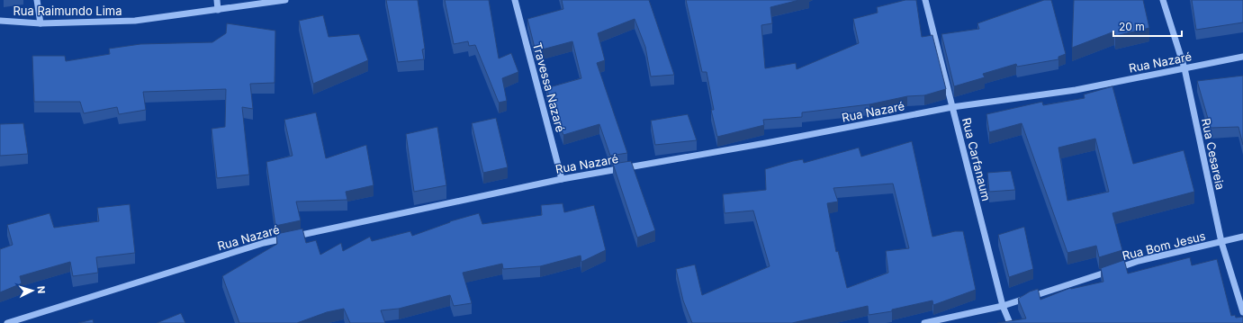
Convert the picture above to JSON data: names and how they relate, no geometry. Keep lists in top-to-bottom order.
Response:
{
  "streets": {
    "street": [
      "Rua Raimundo Lima",
      "Rua Nazaré",
      "Travessa Nazaré",
      "Rua Cesareia",
      "Rua Carfanaum",
      "Rua Bom Jesus"
    ]
  },
  "crossings": [
    ["Rua Nazaré", "Travessa Nazaré"],
    ["Rua Nazaré", "Rua Cesareia"],
    ["Rua Nazaré", "Rua Carfanaum"],
    ["Rua Cesareia", "Rua Bom Jesus"],
    ["Rua Carfanaum", "Rua Bom Jesus"]
  ],
  "scale_bar": "20 m",
  "north": "right"
}
